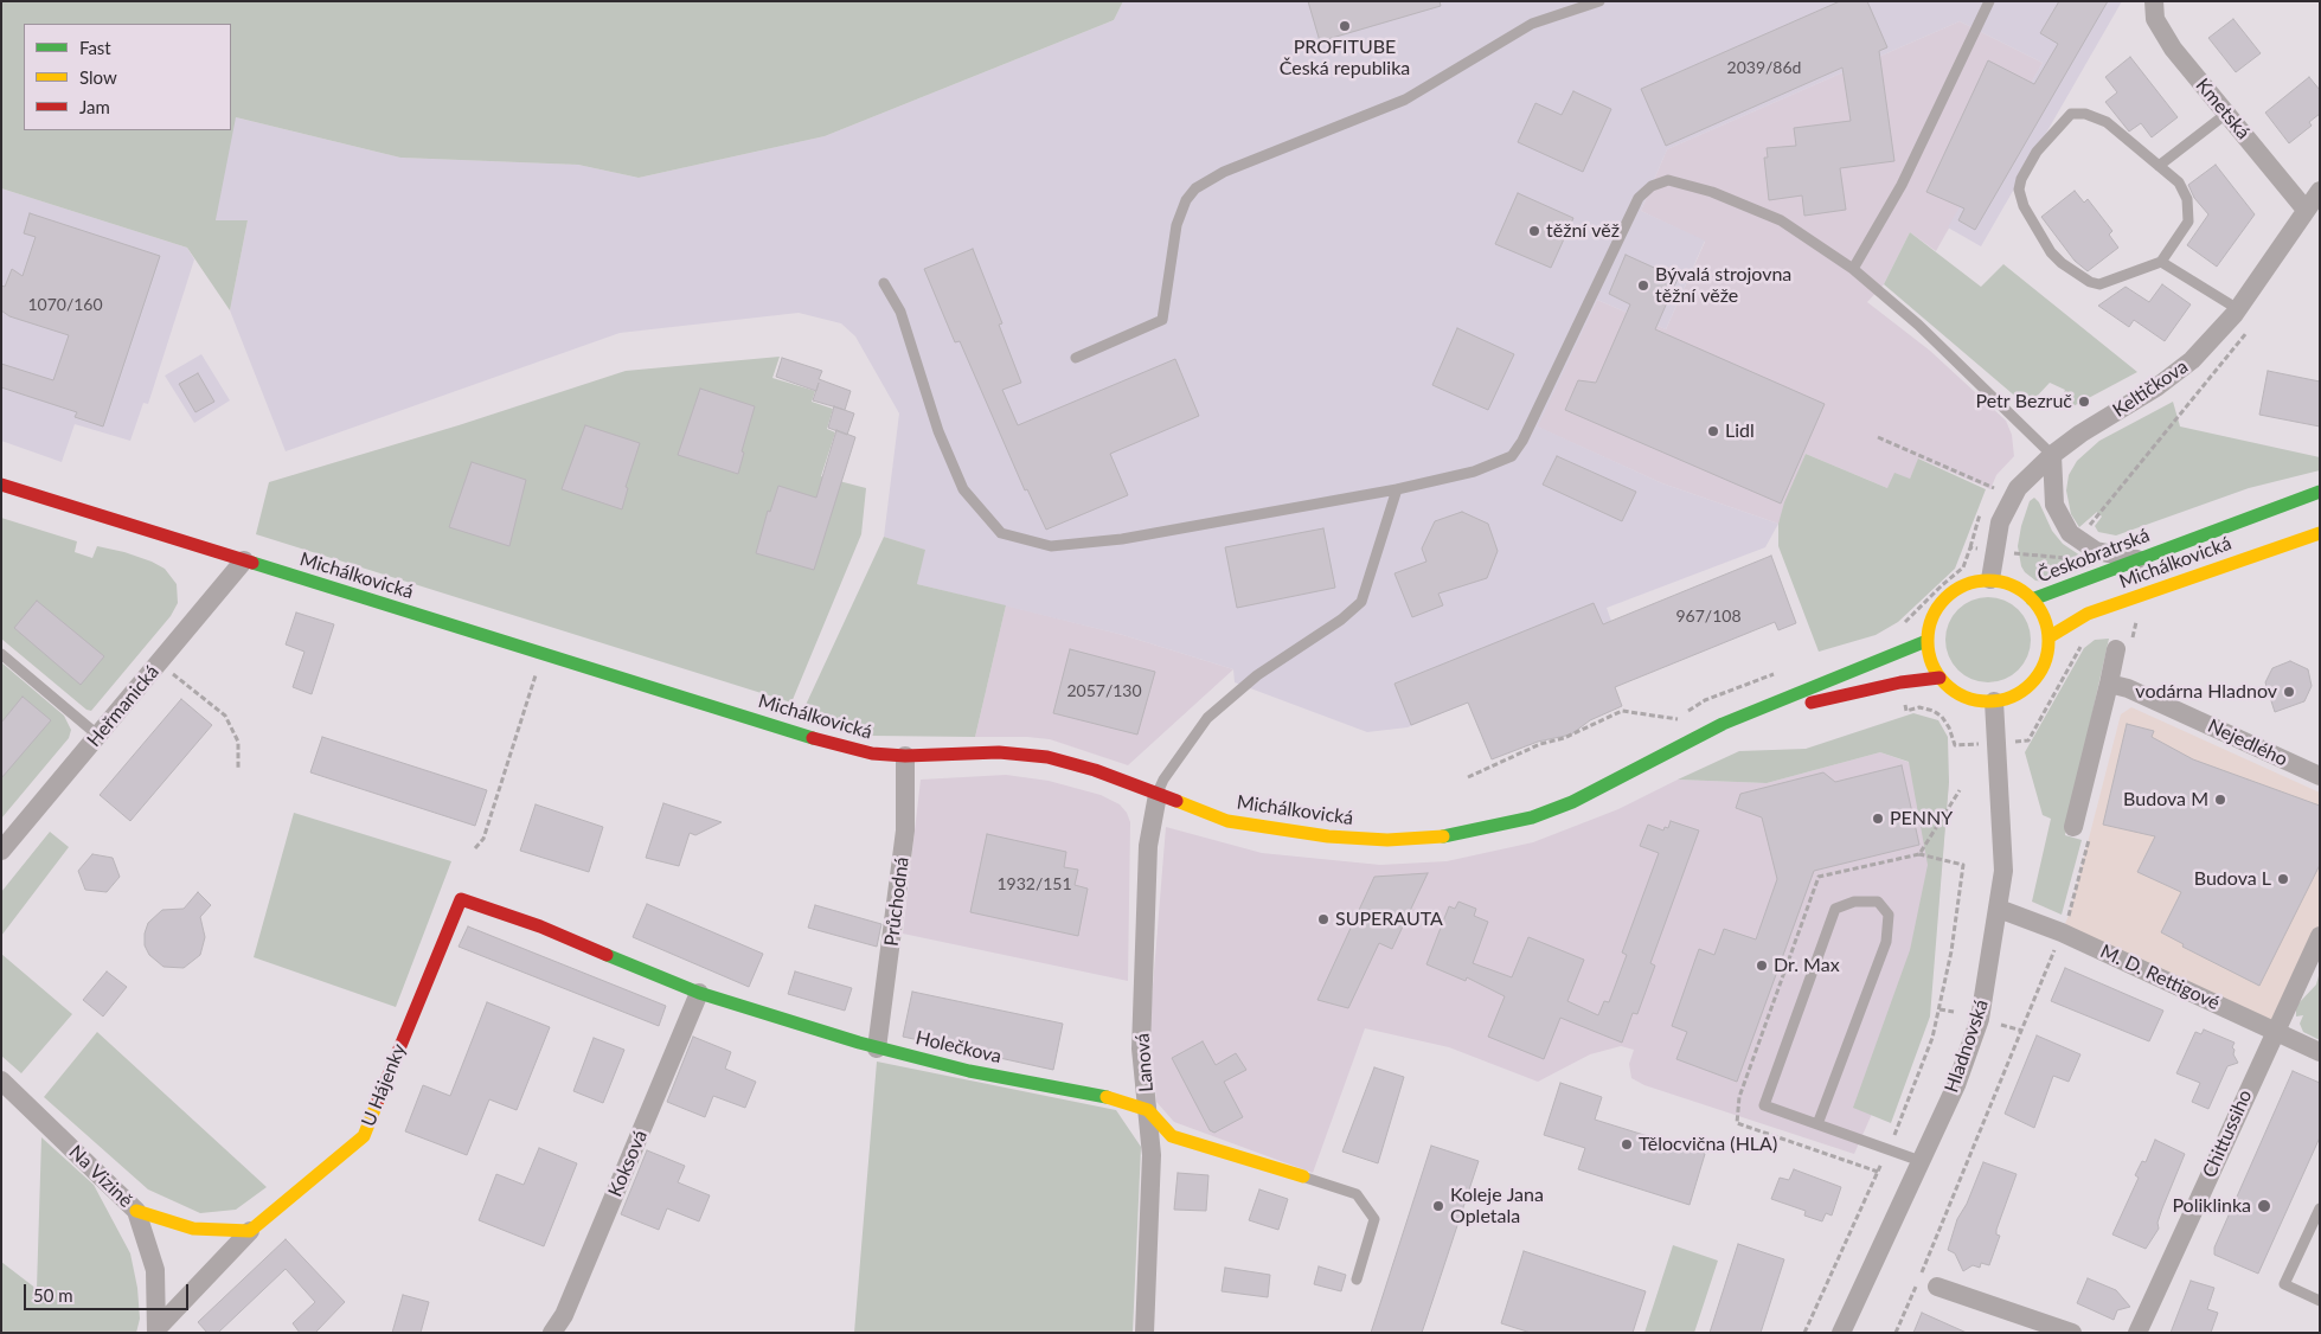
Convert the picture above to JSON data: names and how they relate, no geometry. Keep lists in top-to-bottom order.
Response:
{
  "streets": {
    "street": [
      "Kmetská",
      "Keltičkova",
      "Českobratrská",
      "Michálkovická",
      "Heřmanická",
      "Nejedlého",
      "Průchodná",
      "M. D. Rettigové",
      "Hladnovská",
      "Holečkova",
      "Lanová",
      "U Hájenky",
      "Chittussiho",
      "Koksová",
      "Na Vizině"
    ]
  },
  "crossings": [
    ["Kmetská", "Keltičkova"],
    ["Keltičkova", "Českobratrská"],
    ["Keltičkova", "Michálkovická"],
    ["Keltičkova", "Hladnovská"],
    ["Českobratrská", "Michálkovická"],
    ["Českobratrská", "Hladnovská"],
    ["Michálkovická", "Heřmanická"],
    ["Michálkovická", "Průchodná"],
    ["Michálkovická", "Hladnovská"],
    ["Michálkovická", "Lanová"],
    ["Průchodná", "Holečkova"],
    ["M. D. Rettigové", "Hladnovská"],
    ["M. D. Rettigové", "Chittussiho"],
    ["Holečkova", "Lanová"],
    ["Holečkova", "U Hájenky"],
    ["Holečkova", "Koksová"],
    ["U Hájenky", "Na Vizině"]
  ],
  "places": [
    "PROFITUBE Česká republika",
    "těžní věž",
    "Bývalá strojovna těžní věže",
    "Petr Bezruč",
    "Lidl",
    "vodárna Hladnov",
    "Budova M",
    "PENNY",
    "Budova L",
    "SUPERAUTA",
    "Dr. Max",
    "Tělocvična (HLA)",
    "Koleje Jana Opletala",
    "Poliklinka"
  ],
  "house_numbers": [
    "2039/86d",
    "1070/160",
    "967/108",
    "2057/130",
    "1932/151"
  ],
  "legend": ["Fast", "Slow", "Jam"],
  "scale_bar": "50 m"
}
